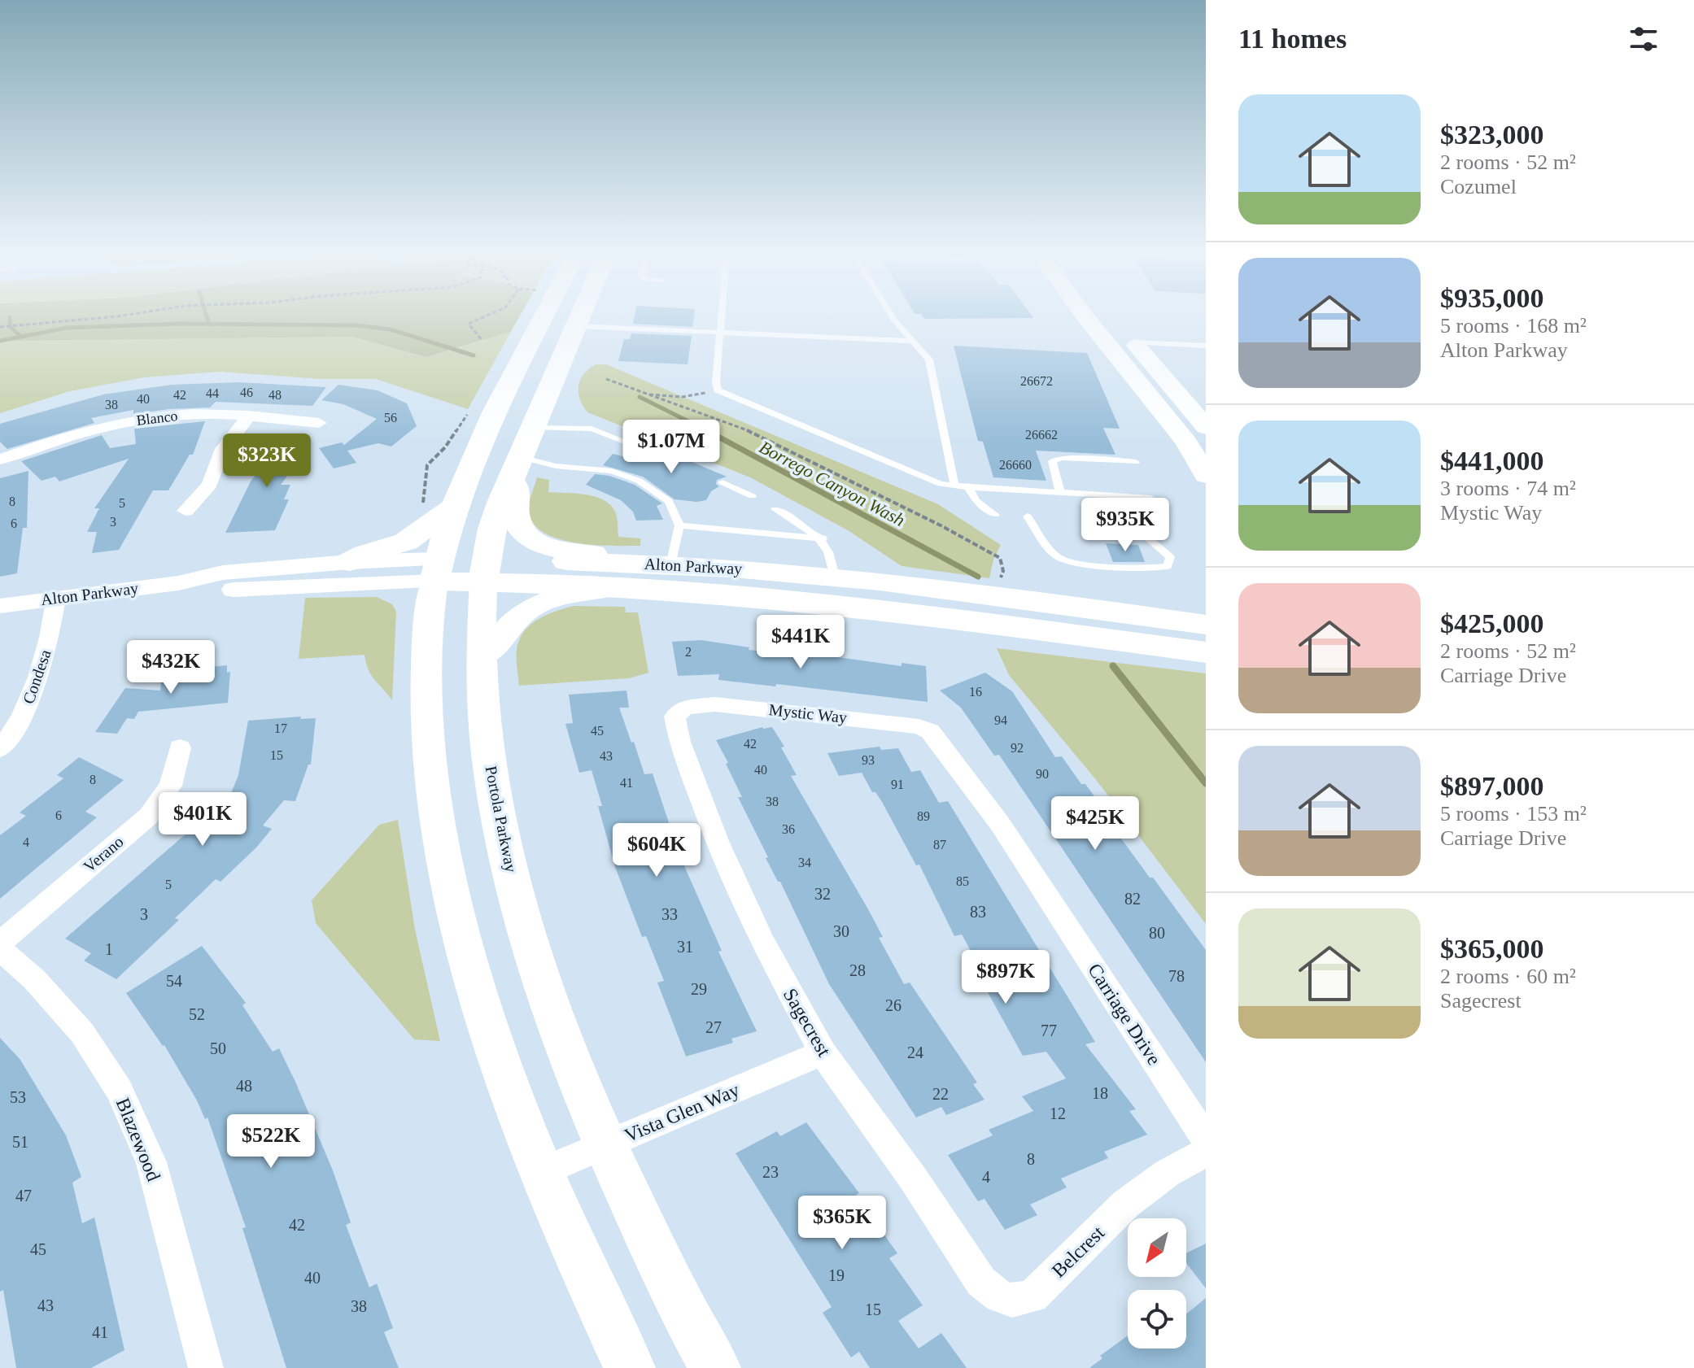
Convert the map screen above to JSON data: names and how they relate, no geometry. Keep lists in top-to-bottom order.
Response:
{
  "streets": {
    "main road": ["Alton Parkway", "Portola Parkway"],
    "street": [
      "Blanco",
      "Condesa",
      "Mystic Way",
      "Verano",
      "Carriage Drive",
      "Sagecrest",
      "Vista Glen Way",
      "Blazewood",
      "Belcrest"
    ]
  },
  "crossings": [
    ["Alton Parkway", "Condesa"],
    ["Alton Parkway", "Portola Parkway"],
    ["Mystic Way", "Carriage Drive"],
    ["Mystic Way", "Sagecrest"],
    ["Portola Parkway", "Vista Glen Way"],
    ["Sagecrest", "Vista Glen Way"],
    ["Sagecrest", "Belcrest"]
  ],
  "water": ["Borrego Canyon Wash"],
  "house_numbers": [
    "26672",
    "46",
    "44",
    "42",
    "48",
    "40",
    "38",
    "56",
    "26662",
    "26660",
    "8",
    "5",
    "3",
    "6",
    "2",
    "16",
    "94",
    "17",
    "45",
    "42",
    "92",
    "15",
    "43",
    "93",
    "40",
    "90",
    "8",
    "41",
    "91",
    "38",
    "6",
    "89",
    "36",
    "4",
    "87",
    "34",
    "85",
    "5",
    "32",
    "82",
    "83",
    "3",
    "33",
    "30",
    "80",
    "31",
    "1",
    "28",
    "78",
    "54",
    "29",
    "26",
    "52",
    "27",
    "77",
    "50",
    "24",
    "48",
    "18",
    "22",
    "53",
    "12",
    "51",
    "8",
    "23",
    "4",
    "47",
    "42",
    "45",
    "19",
    "40",
    "43",
    "38",
    "15",
    "41"
  ],
  "north": "bottom left",
  "page": {
    "heading": "11 homes",
    "list": [
      {
        "name": "$323,000",
        "note": "2 rooms · 52 m² · Cozumel"
      },
      {
        "name": "$935,000",
        "note": "5 rooms · 168 m² · Alton Parkway"
      },
      {
        "name": "$441,000",
        "note": "3 rooms · 74 m² · Mystic Way"
      },
      {
        "name": "$425,000",
        "note": "2 rooms · 52 m² · Carriage Drive"
      },
      {
        "name": "$897,000",
        "note": "5 rooms · 153 m² · Carriage Drive"
      },
      {
        "name": "$365,000",
        "note": "2 rooms · 60 m² · Sagecrest"
      }
    ],
    "price": [
      "$1.07M",
      "$323K",
      "$935K",
      "$441K",
      "$432K",
      "$401K",
      "$425K",
      "$604K",
      "$897K",
      "$522K",
      "$365K"
    ]
  }
}
